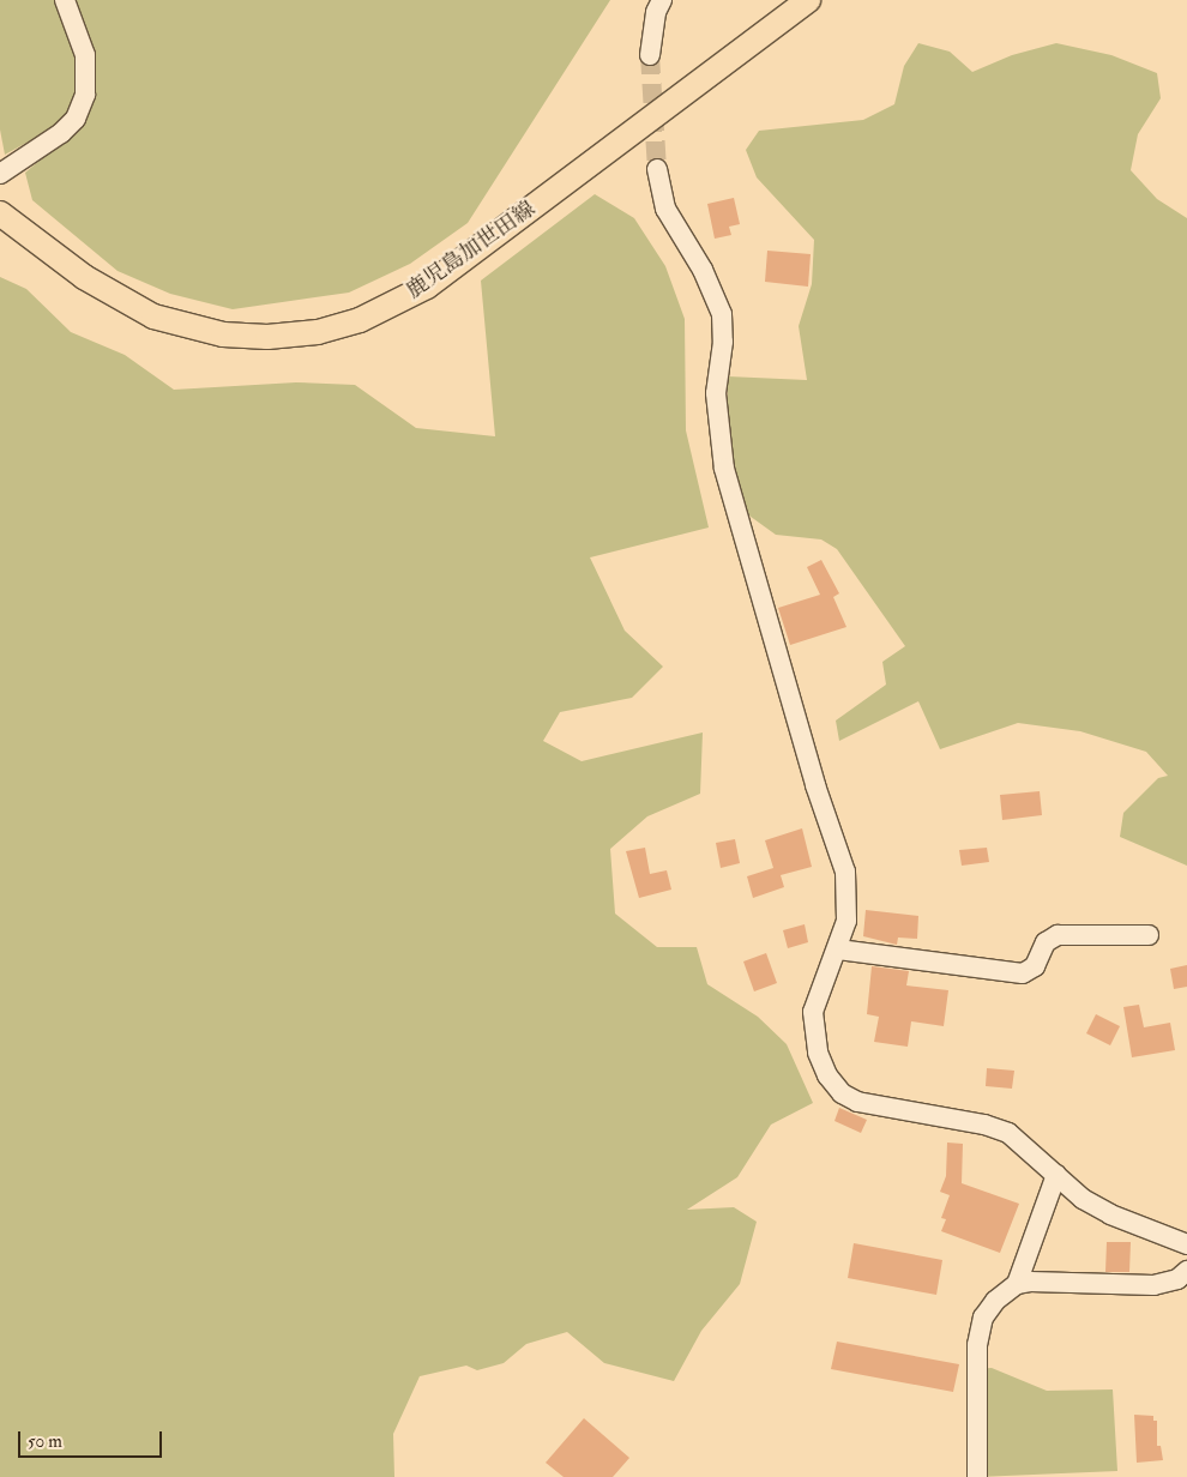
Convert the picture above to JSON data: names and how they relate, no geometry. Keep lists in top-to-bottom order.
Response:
{
  "streets": {
    "main road": ["鹿児島加世田線"]
  },
  "scale_bar": "50 m"
}
